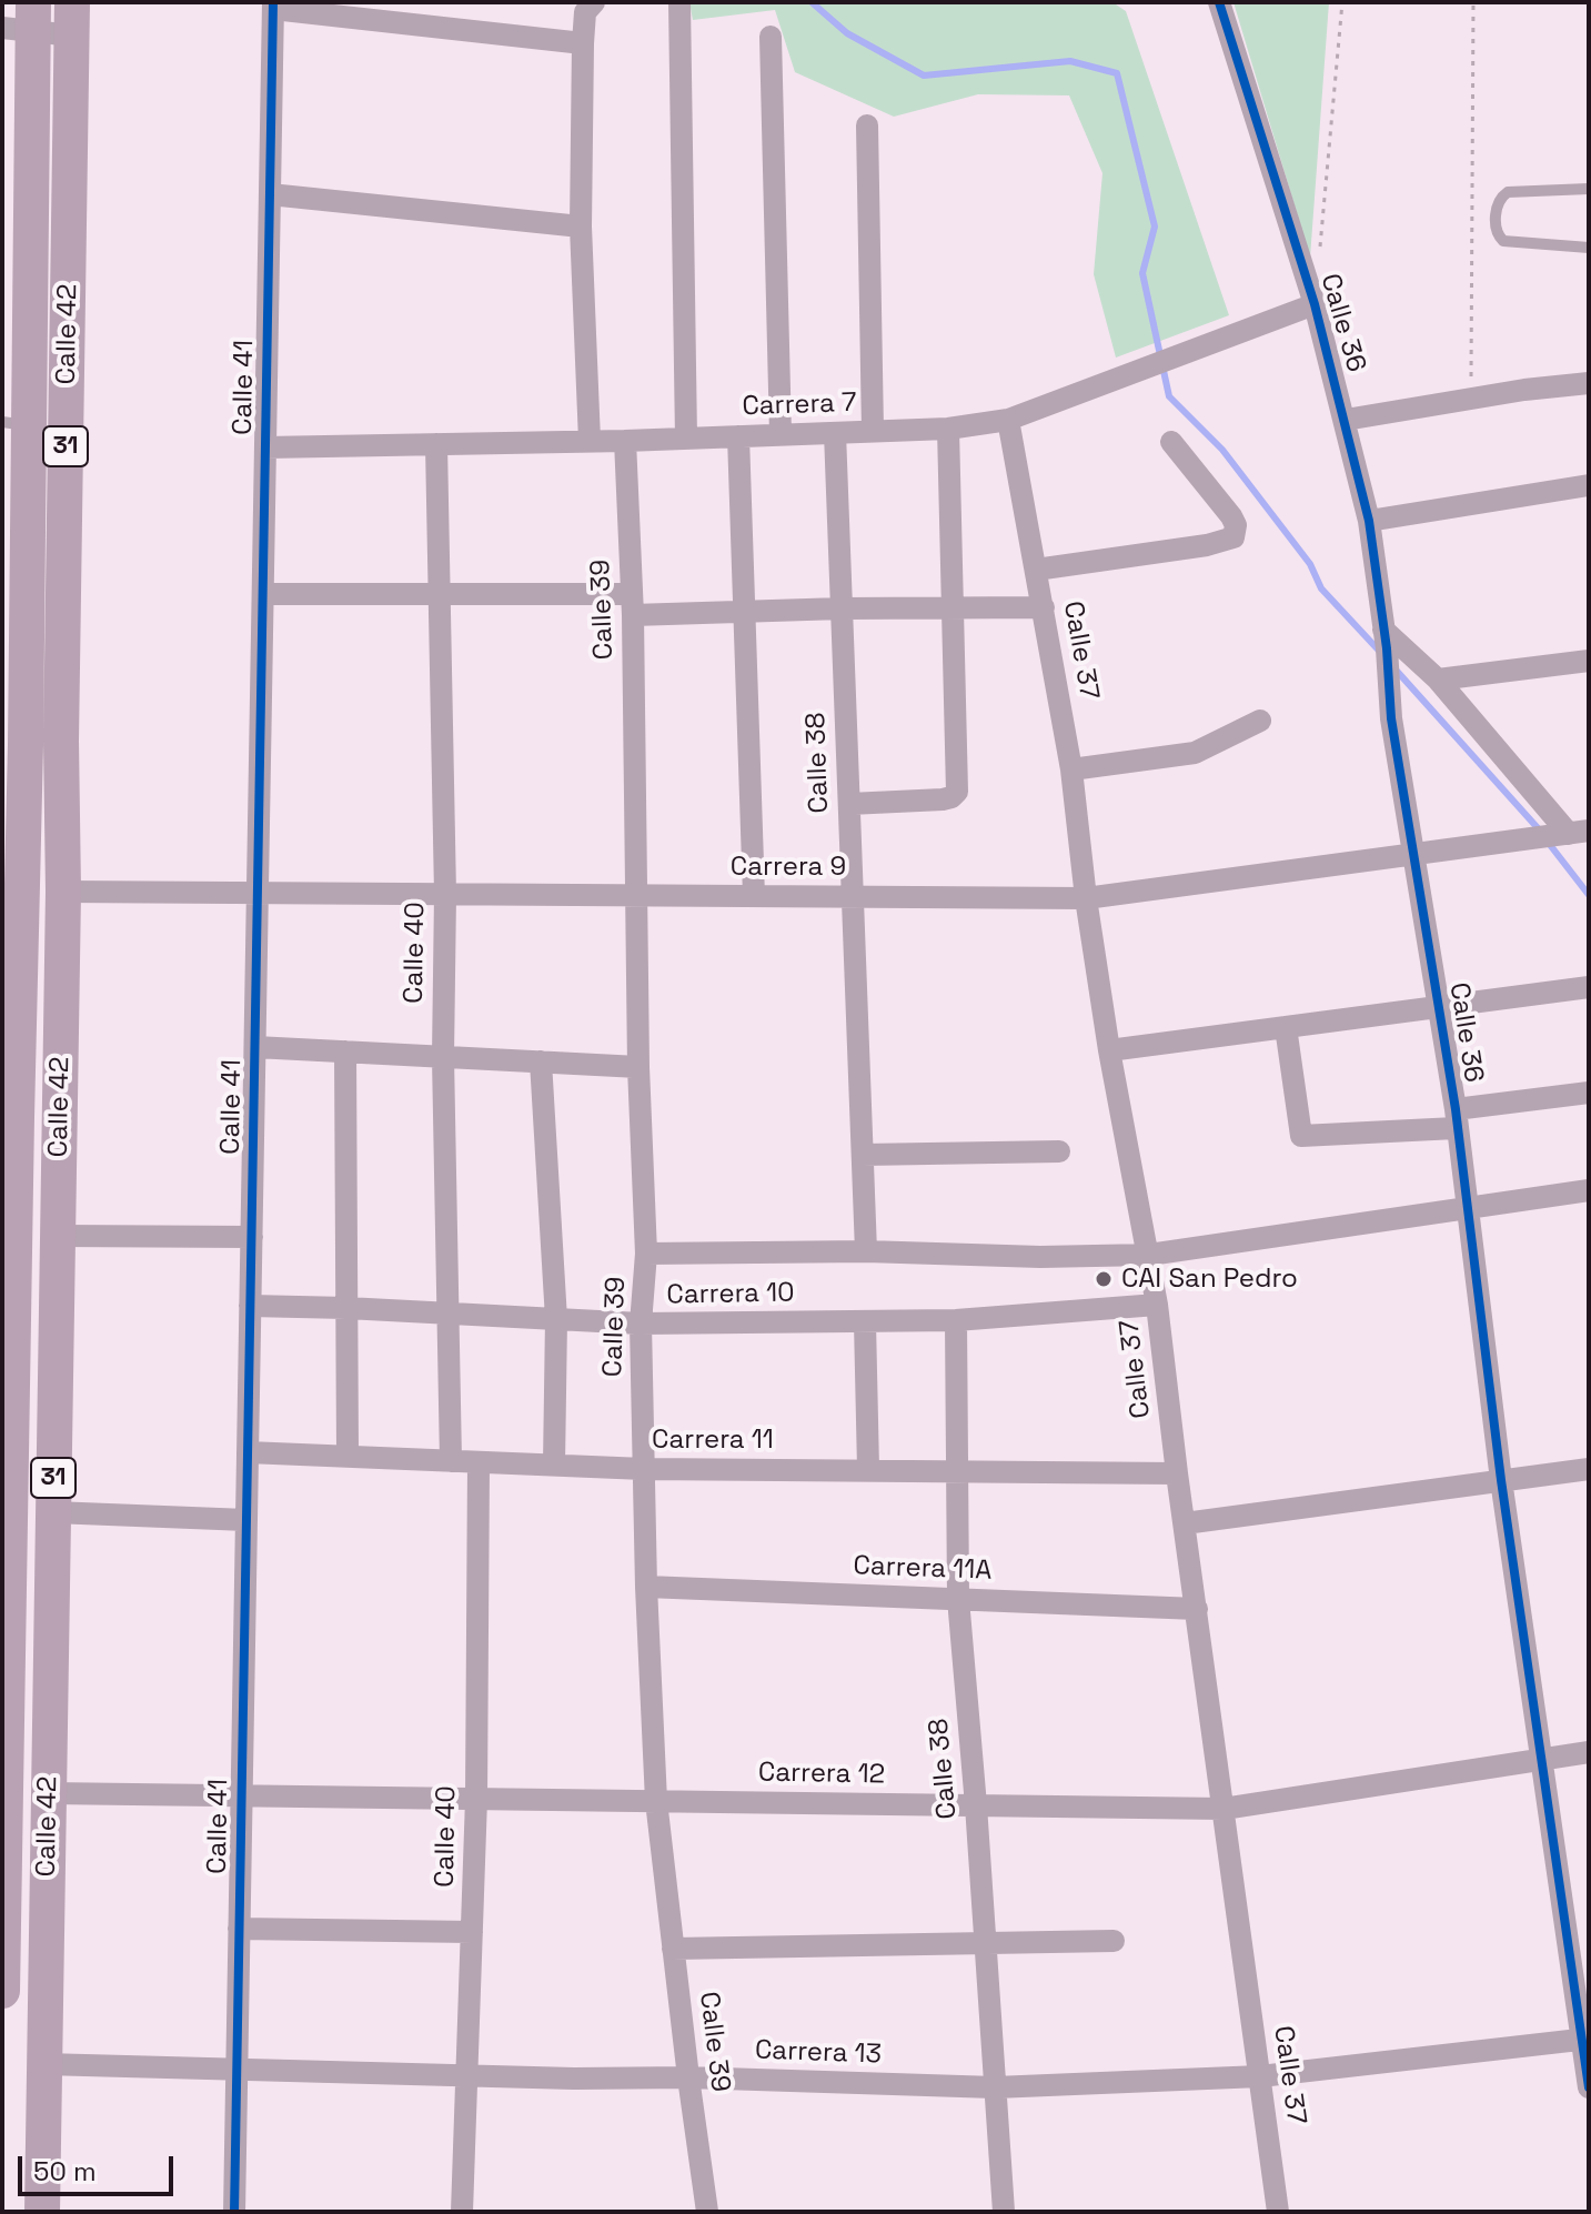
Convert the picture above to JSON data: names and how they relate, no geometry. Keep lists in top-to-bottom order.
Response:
{
  "streets": {
    "main road": ["Calle 42", "31"],
    "street": [
      "Calle 36",
      "Calle 41",
      "Carrera 7",
      "Calle 39",
      "Calle 37",
      "Calle 38",
      "Carrera 9",
      "Calle 40",
      "Carrera 10",
      "Carrera 11",
      "Carrera 11A",
      "Carrera 12",
      "Carrera 13"
    ]
  },
  "crossings": [
    ["Calle 36", "Carrera 7"],
    ["Calle 36", "Carrera 9"],
    ["Calle 36", "Carrera 12"],
    ["Calle 36", "Carrera 13"],
    ["Calle 42", "Carrera 9"],
    ["Calle 42", "Carrera 12"],
    ["Calle 42", "Carrera 13"],
    ["Calle 41", "Carrera 7"],
    ["Calle 41", "Carrera 9"],
    ["Calle 41", "Carrera 10"],
    ["Calle 41", "Carrera 11"],
    ["Calle 41", "Carrera 12"],
    ["Calle 41", "Carrera 13"],
    ["Carrera 7", "Calle 39"],
    ["Carrera 7", "Calle 37"],
    ["Carrera 7", "Calle 38"],
    ["Carrera 7", "Calle 40"],
    ["Calle 39", "Carrera 9"],
    ["Calle 39", "Carrera 10"],
    ["Calle 39", "Carrera 11"],
    ["Calle 39", "Carrera 11A"],
    ["Calle 39", "Carrera 12"],
    ["Calle 39", "Carrera 13"],
    ["Calle 37", "Carrera 9"],
    ["Calle 37", "Carrera 10"],
    ["Calle 37", "Carrera 11"],
    ["Calle 37", "Carrera 11A"],
    ["Calle 37", "Carrera 12"],
    ["Calle 37", "Carrera 13"],
    ["Calle 38", "Carrera 9"],
    ["Calle 38", "Carrera 10"],
    ["Calle 38", "Carrera 11"],
    ["Calle 38", "Carrera 11A"],
    ["Calle 38", "Carrera 12"],
    ["Calle 38", "Carrera 13"],
    ["Carrera 9", "Calle 40"],
    ["Calle 40", "Carrera 10"],
    ["Calle 40", "Carrera 11"],
    ["Calle 40", "Carrera 12"],
    ["Calle 40", "Carrera 13"]
  ],
  "places": ["CAI San Pedro"],
  "scale_bar": "50 m"
}
